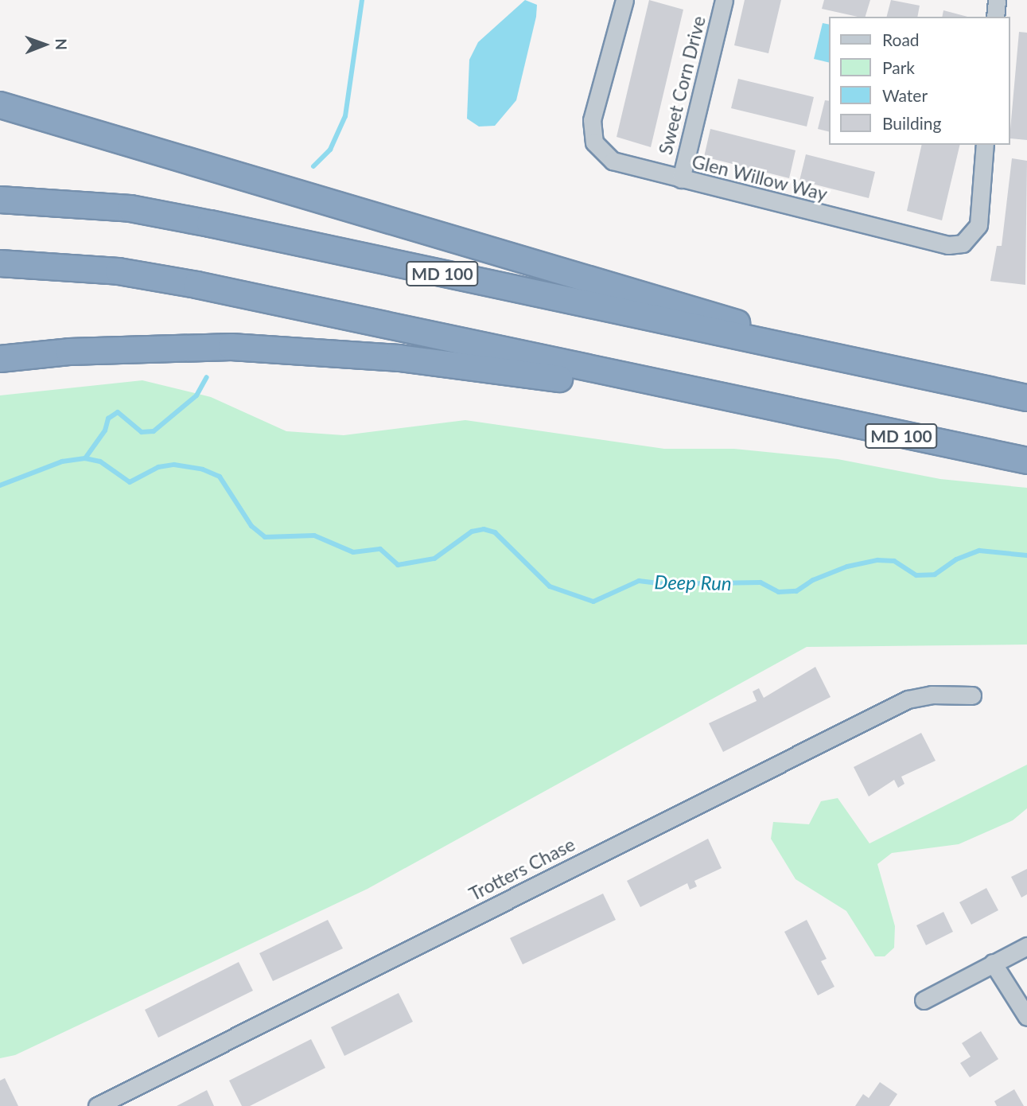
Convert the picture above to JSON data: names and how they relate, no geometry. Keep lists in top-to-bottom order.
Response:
{
  "streets": {
    "highway": ["MD 100"],
    "street": ["Sweet Corn Drive", "Glen Willow Way", "Trotters Chase"]
  },
  "crossings": [
    ["Sweet Corn Drive", "Glen Willow Way"]
  ],
  "water": ["Deep Run"],
  "legend": [
    "Road",
    "Park",
    "Water",
    "Building"
  ],
  "north": "right"
}
